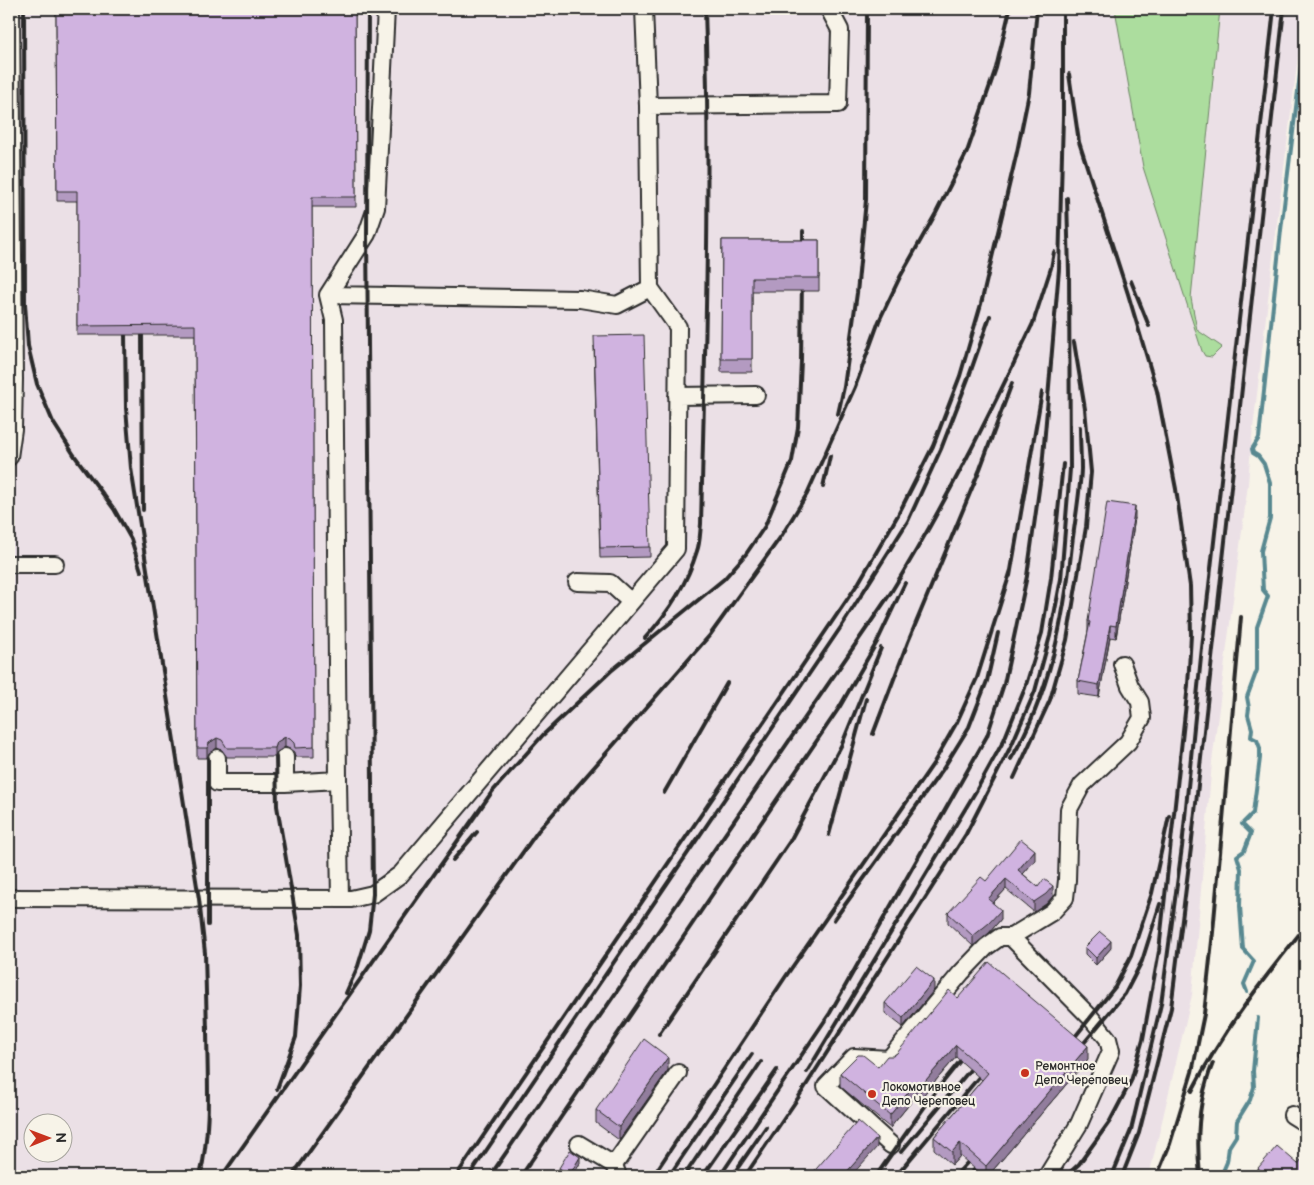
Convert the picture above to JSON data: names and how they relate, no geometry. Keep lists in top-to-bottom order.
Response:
{
  "places": ["Ремонтное Депо Череповец", "Локомотивное Депо Череповец"],
  "north": "right"
}
